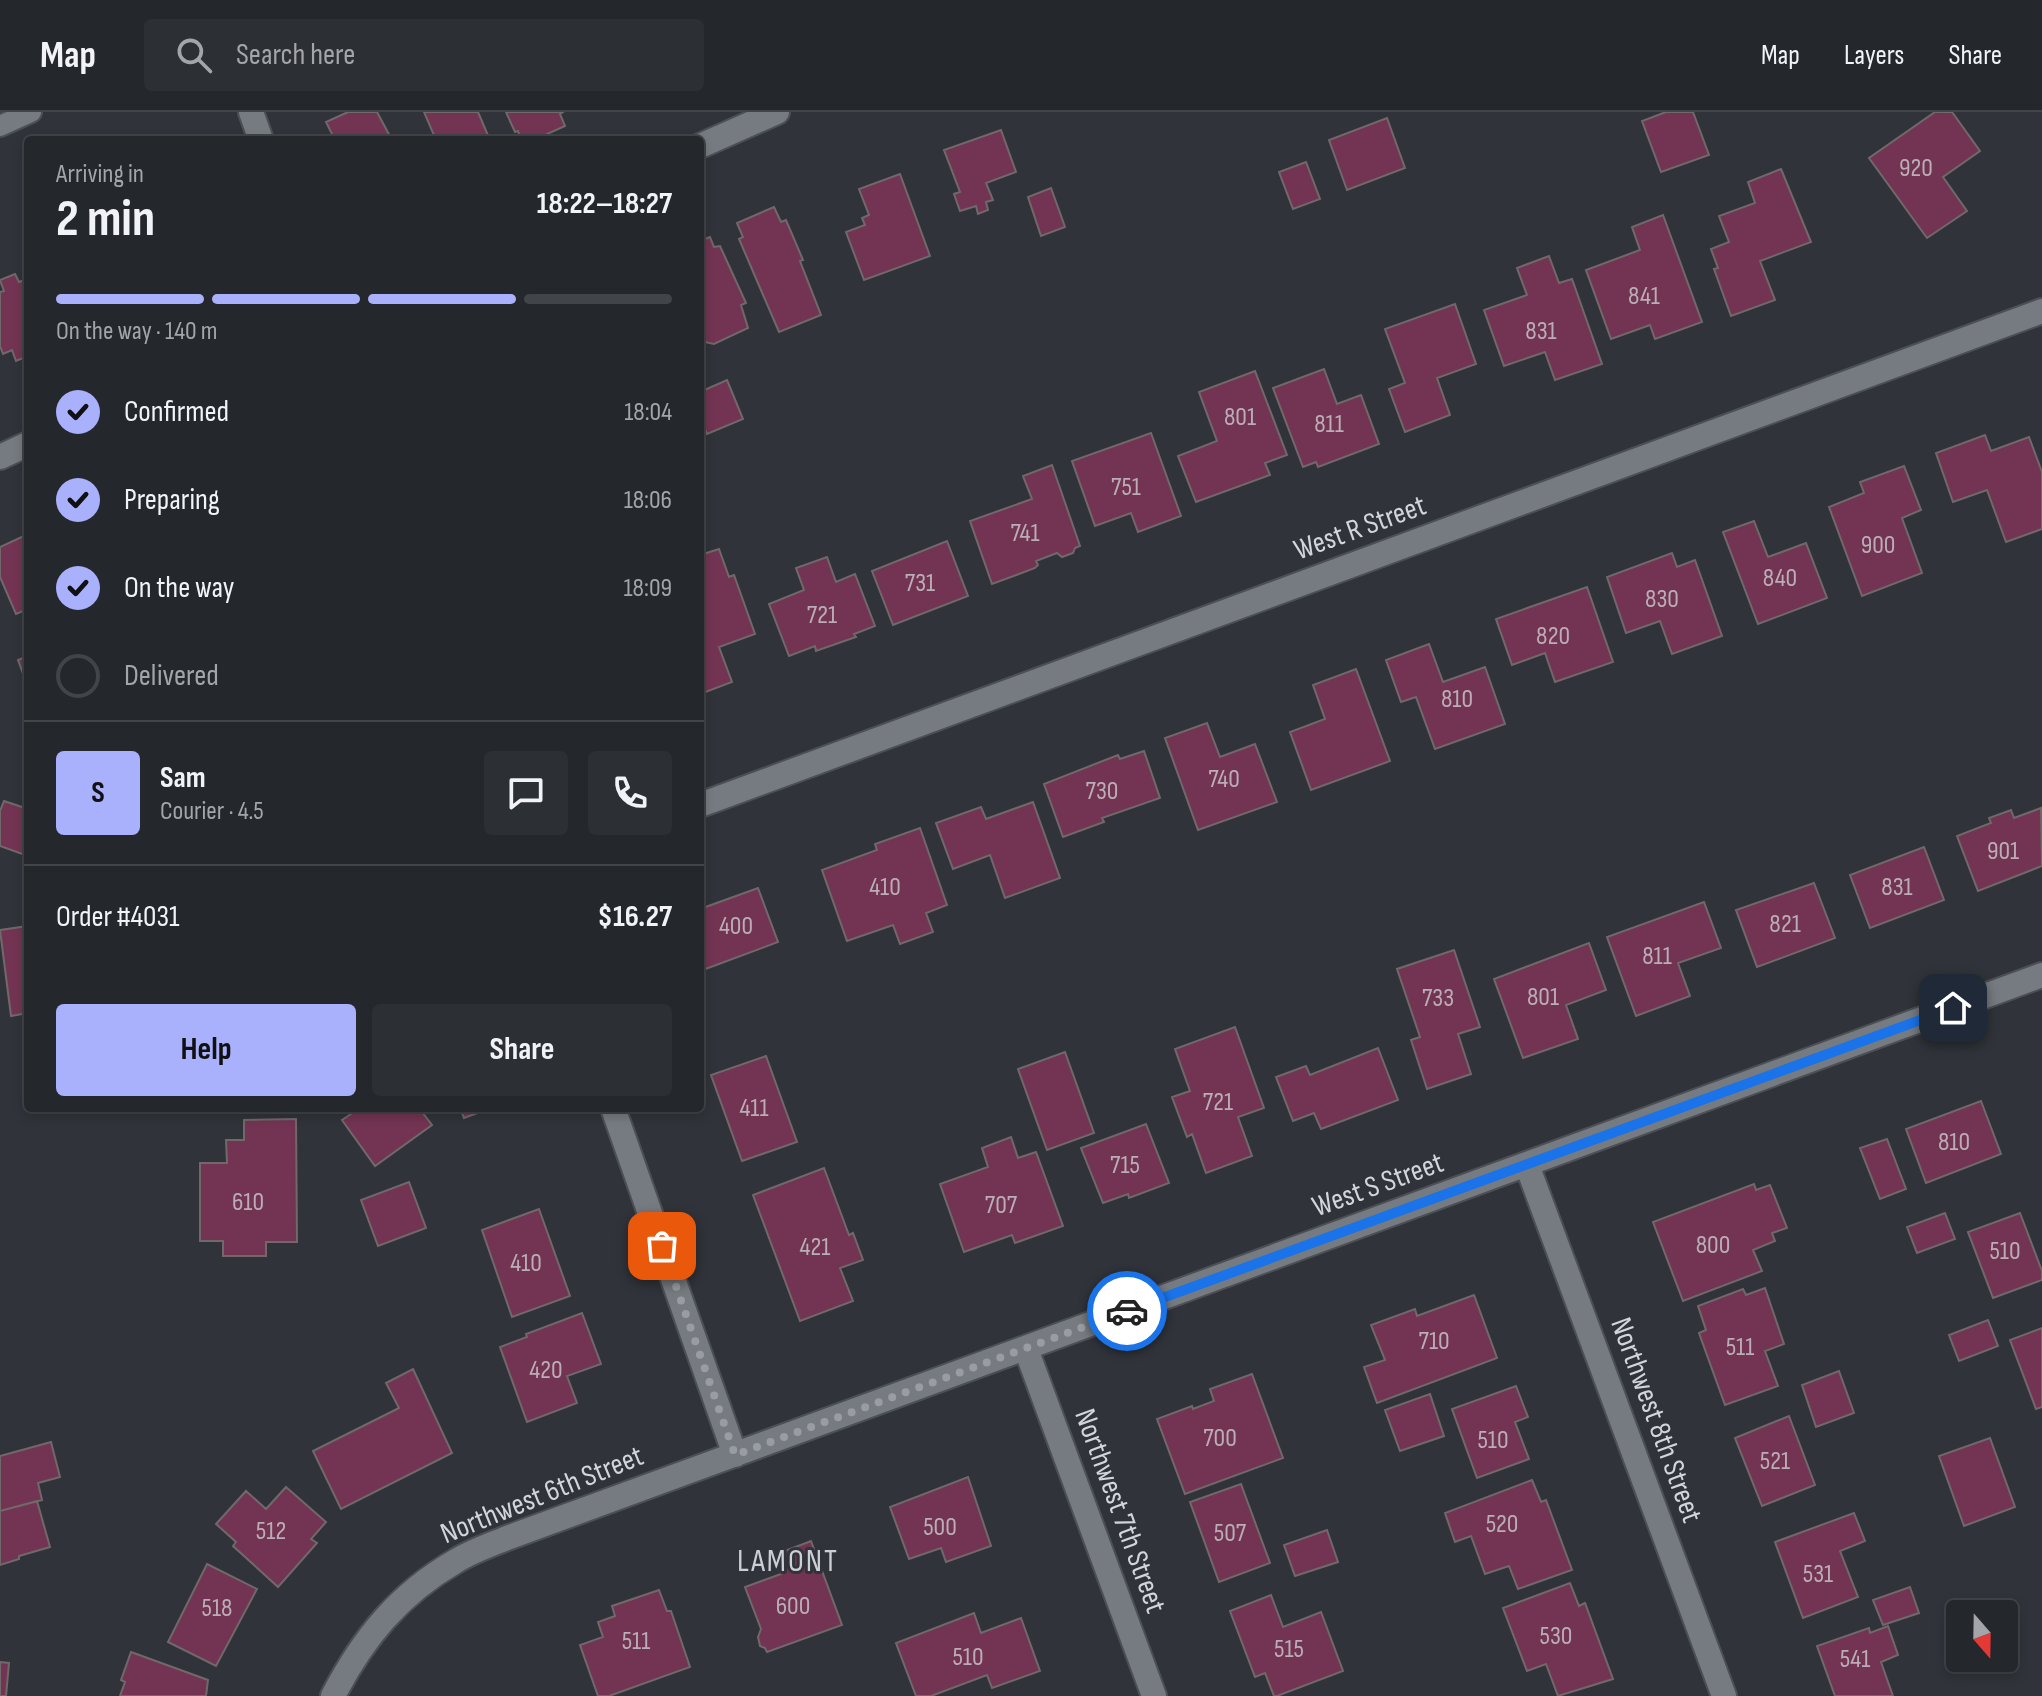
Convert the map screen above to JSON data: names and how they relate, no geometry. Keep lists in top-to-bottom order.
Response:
{
  "streets": {
    "street": [
      "West R Street",
      "West S Street",
      "Northwest 8th Street",
      "Northwest 6th Street",
      "Northwest 7th Street"
    ]
  },
  "crossings": [
    ["West S Street", "Northwest 8th Street"],
    ["West S Street", "Northwest 6th Street"],
    ["West S Street", "Northwest 7th Street"]
  ],
  "districts": ["LAMONT"],
  "house_numbers": [
    "920",
    "841",
    "831",
    "801",
    "811",
    "751",
    "741",
    "900",
    "840",
    "731",
    "830",
    "721",
    "820",
    "810",
    "740",
    "730",
    "901",
    "410",
    "831",
    "821",
    "400",
    "811",
    "801",
    "733",
    "721",
    "411",
    "810",
    "715",
    "610",
    "707",
    "800",
    "421",
    "510",
    "410",
    "710",
    "511",
    "420",
    "700",
    "510",
    "521",
    "520",
    "500",
    "512",
    "507",
    "531",
    "600",
    "518",
    "530",
    "511",
    "515",
    "510",
    "541"
  ],
  "north": "bottom",
  "page": {
    "header": "Map",
    "search": "Search here",
    "nav": ["Map", "Layers", "Share"],
    "heading": ["2 min", "Arriving in", "18:22–18:27"],
    "panel": [
      "Sam",
      "Courier · 4.5",
      "Order #4031",
      "$16.27"
    ],
    "bar": "On the way · 140 m",
    "list": [
      ["Confirmed", "18:04"],
      ["Preparing", "18:06"],
      ["On the way", "18:09"],
      "Delivered"
    ],
    "round": "S",
    "buttons": ["Help", "Share"]
  }
}
